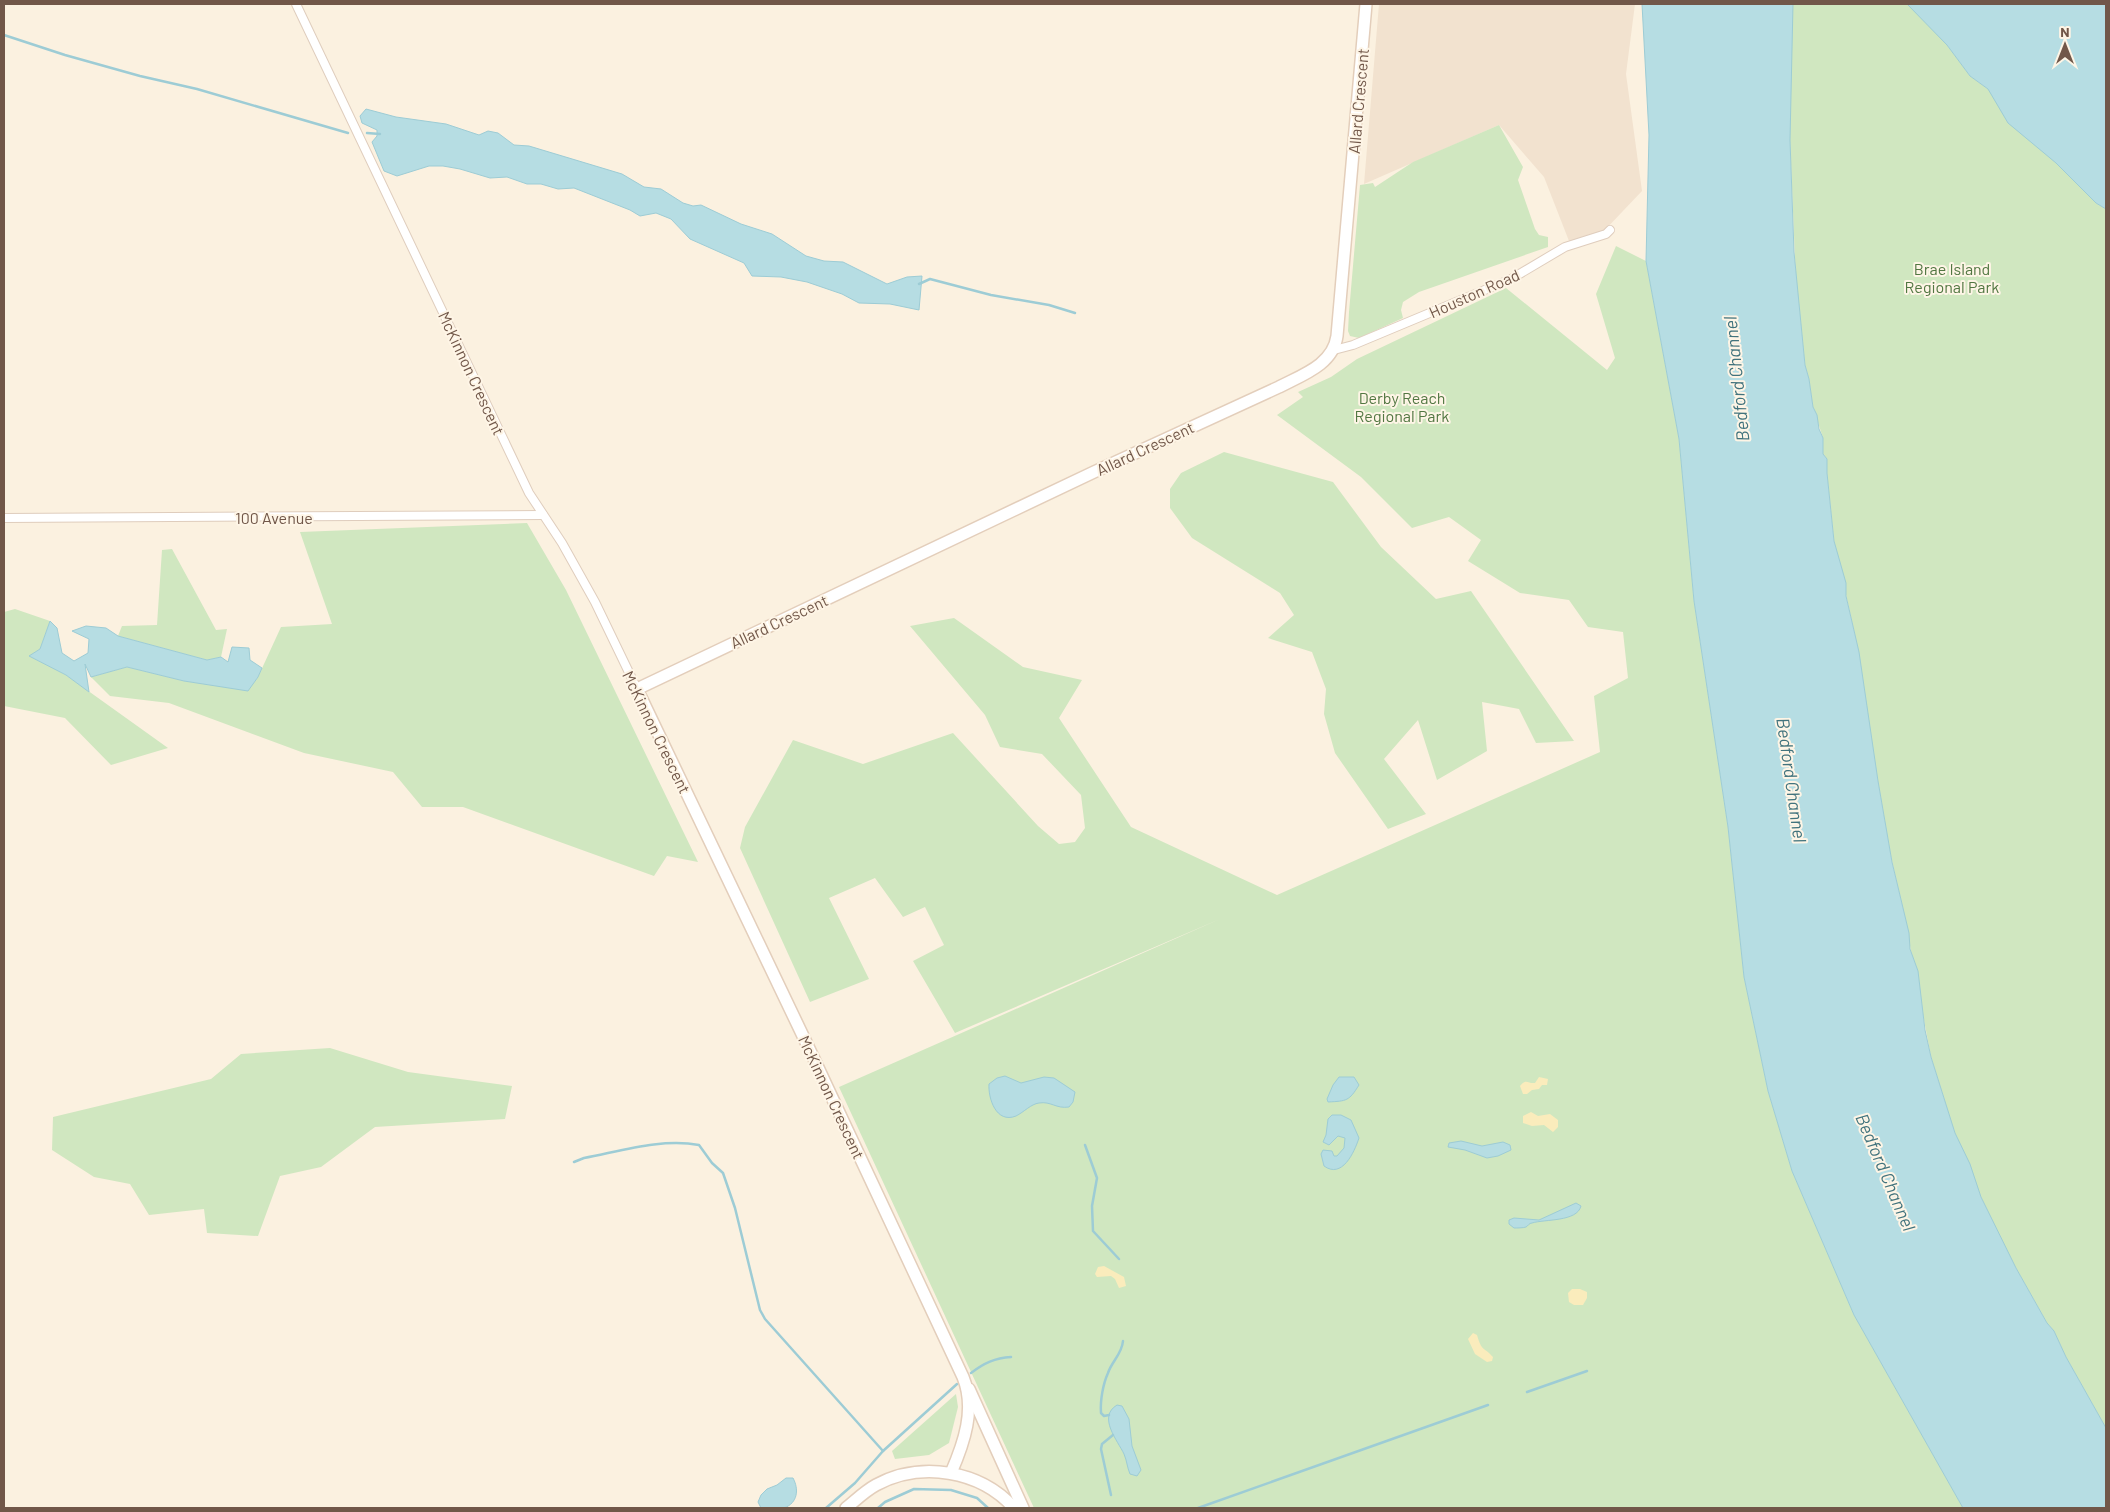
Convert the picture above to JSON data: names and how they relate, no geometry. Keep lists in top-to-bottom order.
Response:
{
  "streets": {
    "street": [
      "Allard Crescent",
      "Houston Road",
      "McKinnon Crescent",
      "100 Avenue"
    ]
  },
  "crossings": [
    ["Allard Crescent", "Houston Road"],
    ["Allard Crescent", "McKinnon Crescent"],
    ["McKinnon Crescent", "100 Avenue"]
  ],
  "water": ["Bedford Channel"],
  "parks": ["Brae Island Regional Park", "Derby Reach Regional Park"],
  "north": "top"
}
